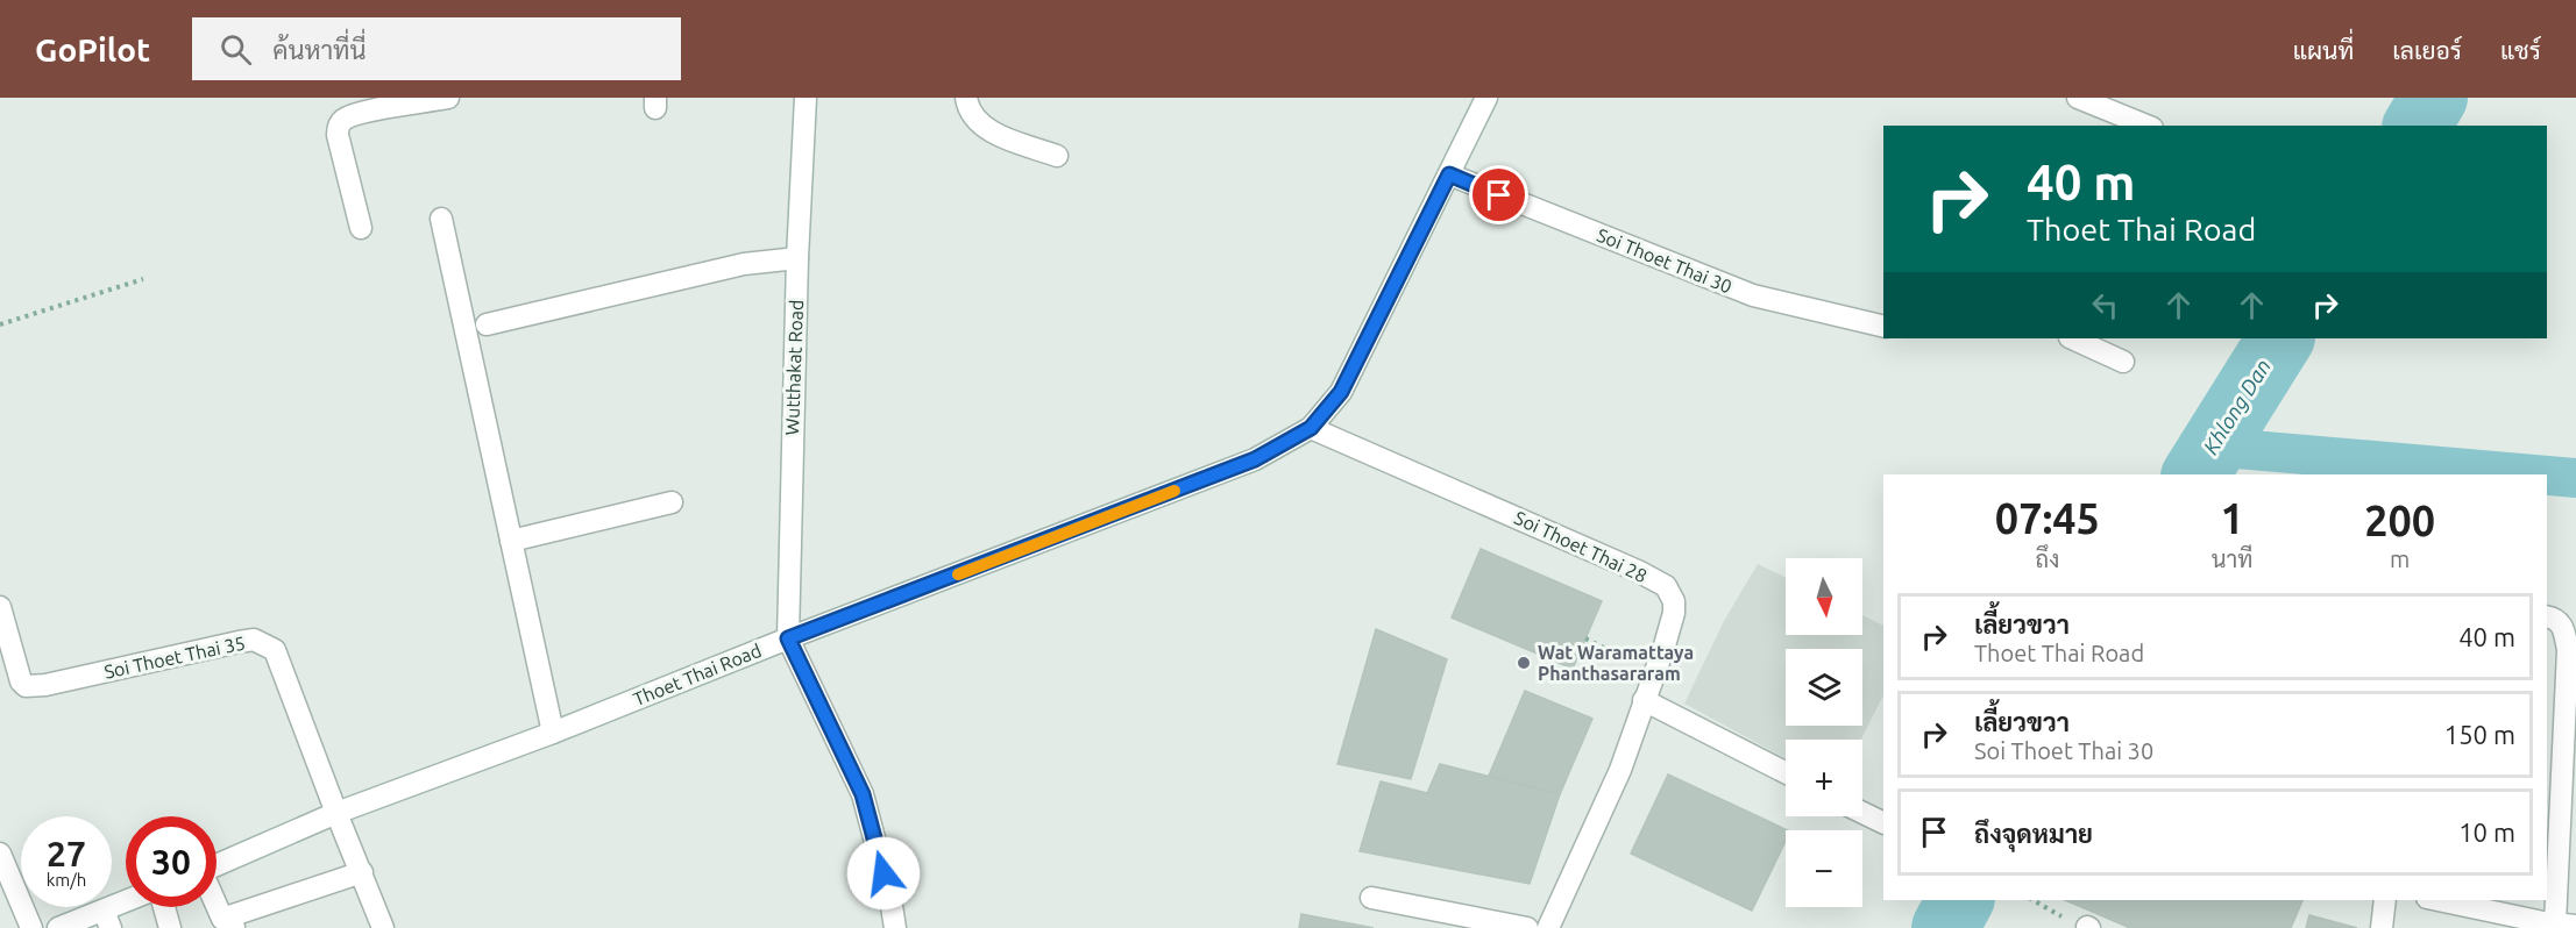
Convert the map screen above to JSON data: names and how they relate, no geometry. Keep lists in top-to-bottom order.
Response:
{
  "streets": {
    "street": [
      "Soi Thoet Thai 30",
      "Wutthakat Road",
      "Soi Thoet Thai 28",
      "Soi Thoet Thai 35",
      "Thoet Thai Road"
    ]
  },
  "crossings": [
    ["Soi Thoet Thai 30", "Thoet Thai Road"],
    ["Wutthakat Road", "Thoet Thai Road"],
    ["Soi Thoet Thai 28", "Thoet Thai Road"],
    ["Soi Thoet Thai 35", "Thoet Thai Road"]
  ],
  "water": ["Khlong Dan"],
  "places": ["Wat Waramattaya Phanthasararam"],
  "north": "bottom",
  "page": {
    "header": "GoPilot",
    "search": "ค้นหาที่นี่",
    "nav": ["แผนที่", "เลเยอร์", "แชร์"],
    "turn": ["40 m", "Thoet Thai Road"],
    "eta": [
      "07:45",
      "ถึง",
      "1",
      "นาที",
      "200",
      "m"
    ],
    "map_buttons": ["+", "−"],
    "list": [
      {
        "name": "เลี้ยวขวา",
        "note": "Thoet Thai Road",
        "value": "40 m"
      },
      {
        "name": "เลี้ยวขวา",
        "note": "Soi Thoet Thai 30",
        "value": "150 m"
      },
      {
        "name": "ถึงจุดหมาย",
        "value": "10 m"
      }
    ],
    "speed": "27 km/h",
    "limit": "30"
  }
}
